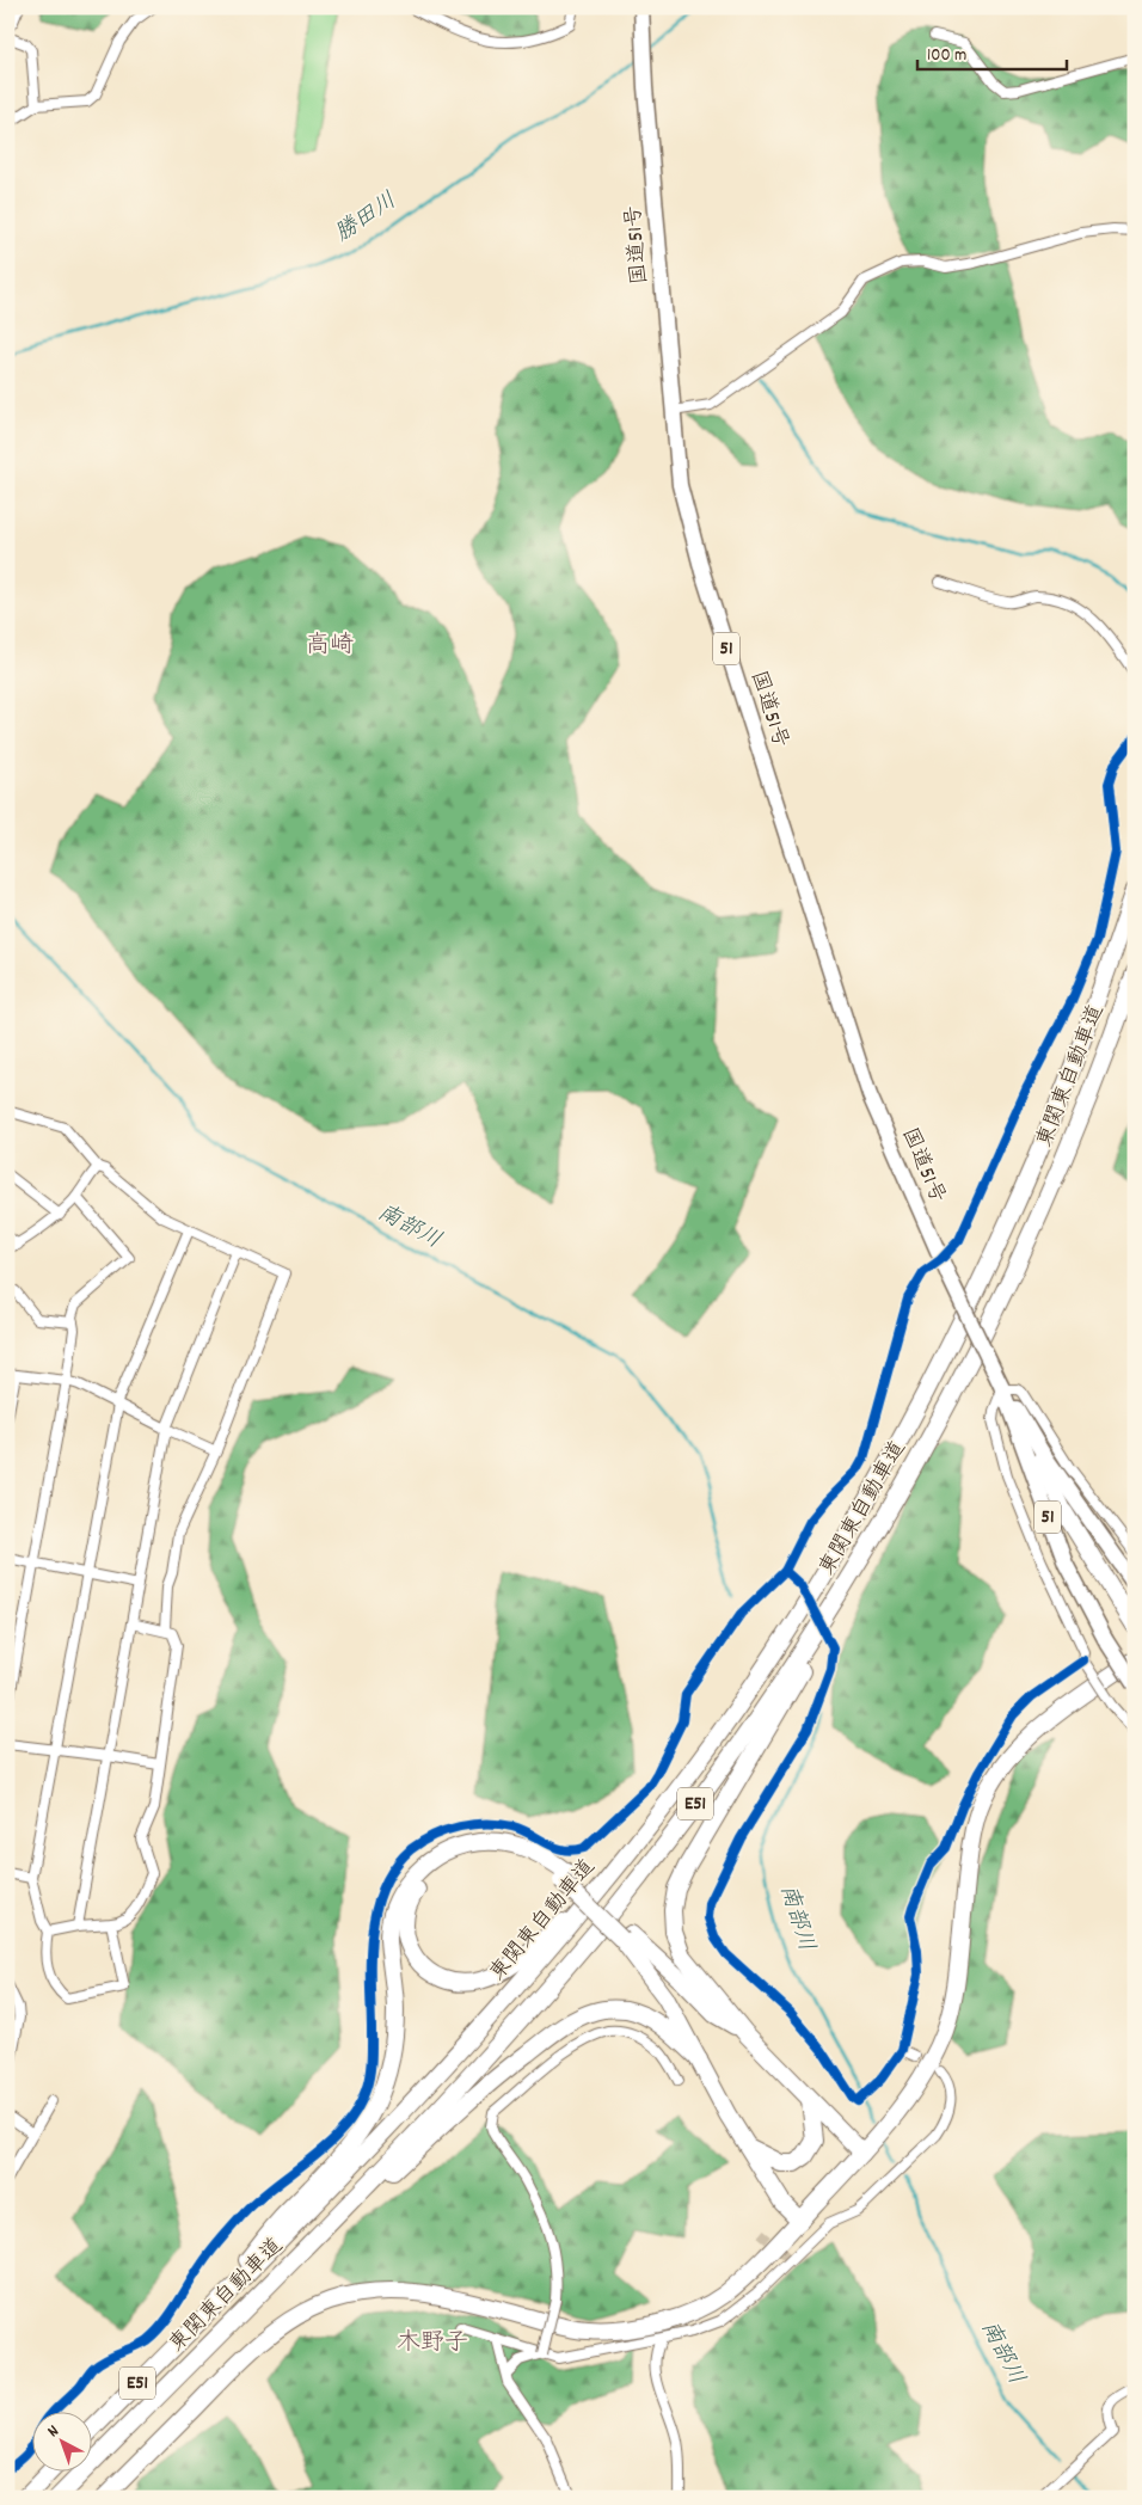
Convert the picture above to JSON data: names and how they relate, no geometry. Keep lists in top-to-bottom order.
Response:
{
  "streets": {
    "highway": [
      "国道51号",
      "51",
      "東関東自動車道",
      "E51"
    ]
  },
  "districts": ["高崎", "木野子"],
  "water": ["勝田川", "南部川"],
  "scale_bar": "100 m",
  "north": "top left"
}
